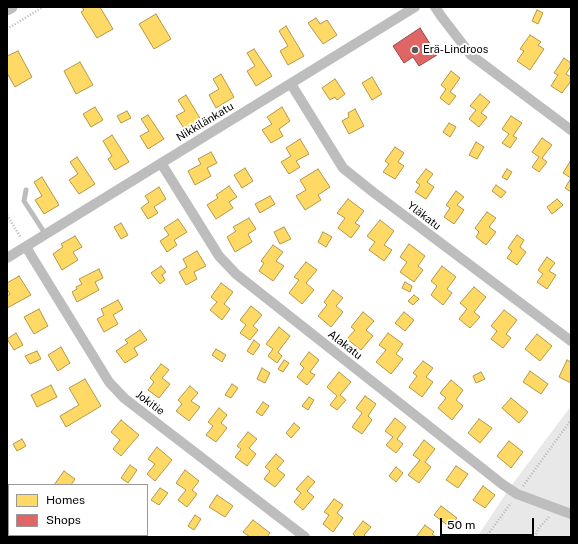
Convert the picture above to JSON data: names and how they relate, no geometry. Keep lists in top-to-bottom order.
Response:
{
  "streets": {
    "street": [
      "Nikkilänkatu",
      "Yläkatu",
      "Alakatu",
      "Jokitie"
    ]
  },
  "crossings": [
    ["Nikkilänkatu", "Yläkatu"],
    ["Nikkilänkatu", "Alakatu"],
    ["Nikkilänkatu", "Jokitie"]
  ],
  "places": ["Erä-Lindroos"],
  "legend": ["Homes", "Shops"],
  "scale_bar": "50 m"
}
